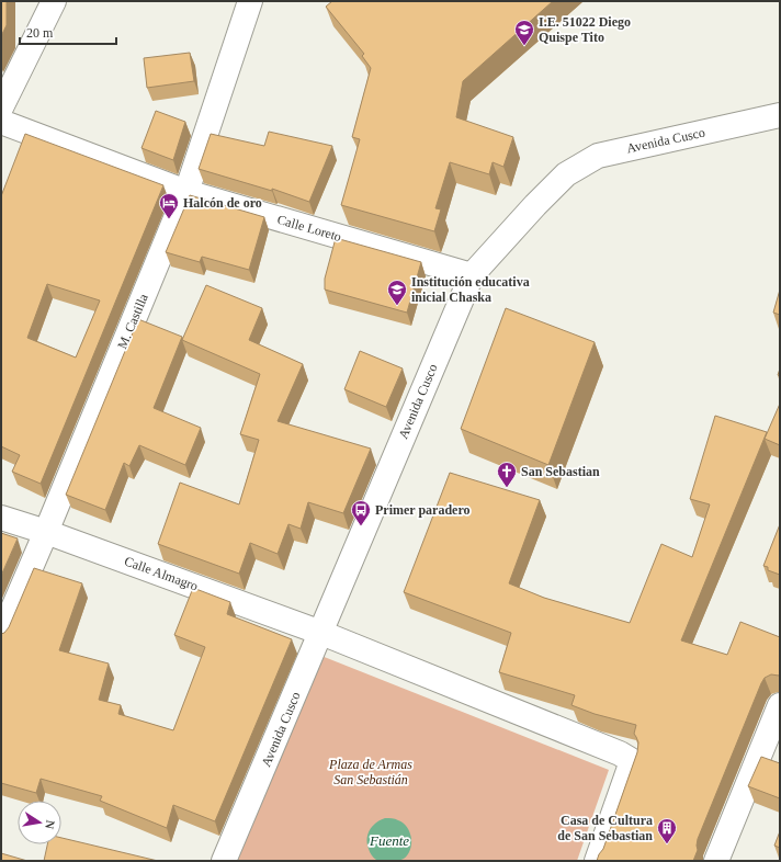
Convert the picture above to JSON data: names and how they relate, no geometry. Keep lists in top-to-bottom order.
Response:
{
  "streets": {
    "street": [
      "Avenida Cusco",
      "Calle Loreto",
      "M. Castilla",
      "Calle Almagro"
    ]
  },
  "crossings": [
    ["Avenida Cusco", "Calle Loreto"],
    ["Avenida Cusco", "Calle Almagro"],
    ["Calle Loreto", "M. Castilla"],
    ["M. Castilla", "Calle Almagro"]
  ],
  "water": ["Fuente"],
  "parks": ["Plaza de Armas San Sebastián"],
  "places": {
    "school or university": ["I.E. 51022 Diego Quispe Tito", "Institución educativa inicial Chaska"],
    "hotel": ["Halcón de oro"],
    "church": ["San Sebastian"],
    "bus stop": ["Primer paradero"],
    "building": ["Casa de Cultura de San Sebastian"]
  },
  "scale_bar": "20 m",
  "north": "right"
}
